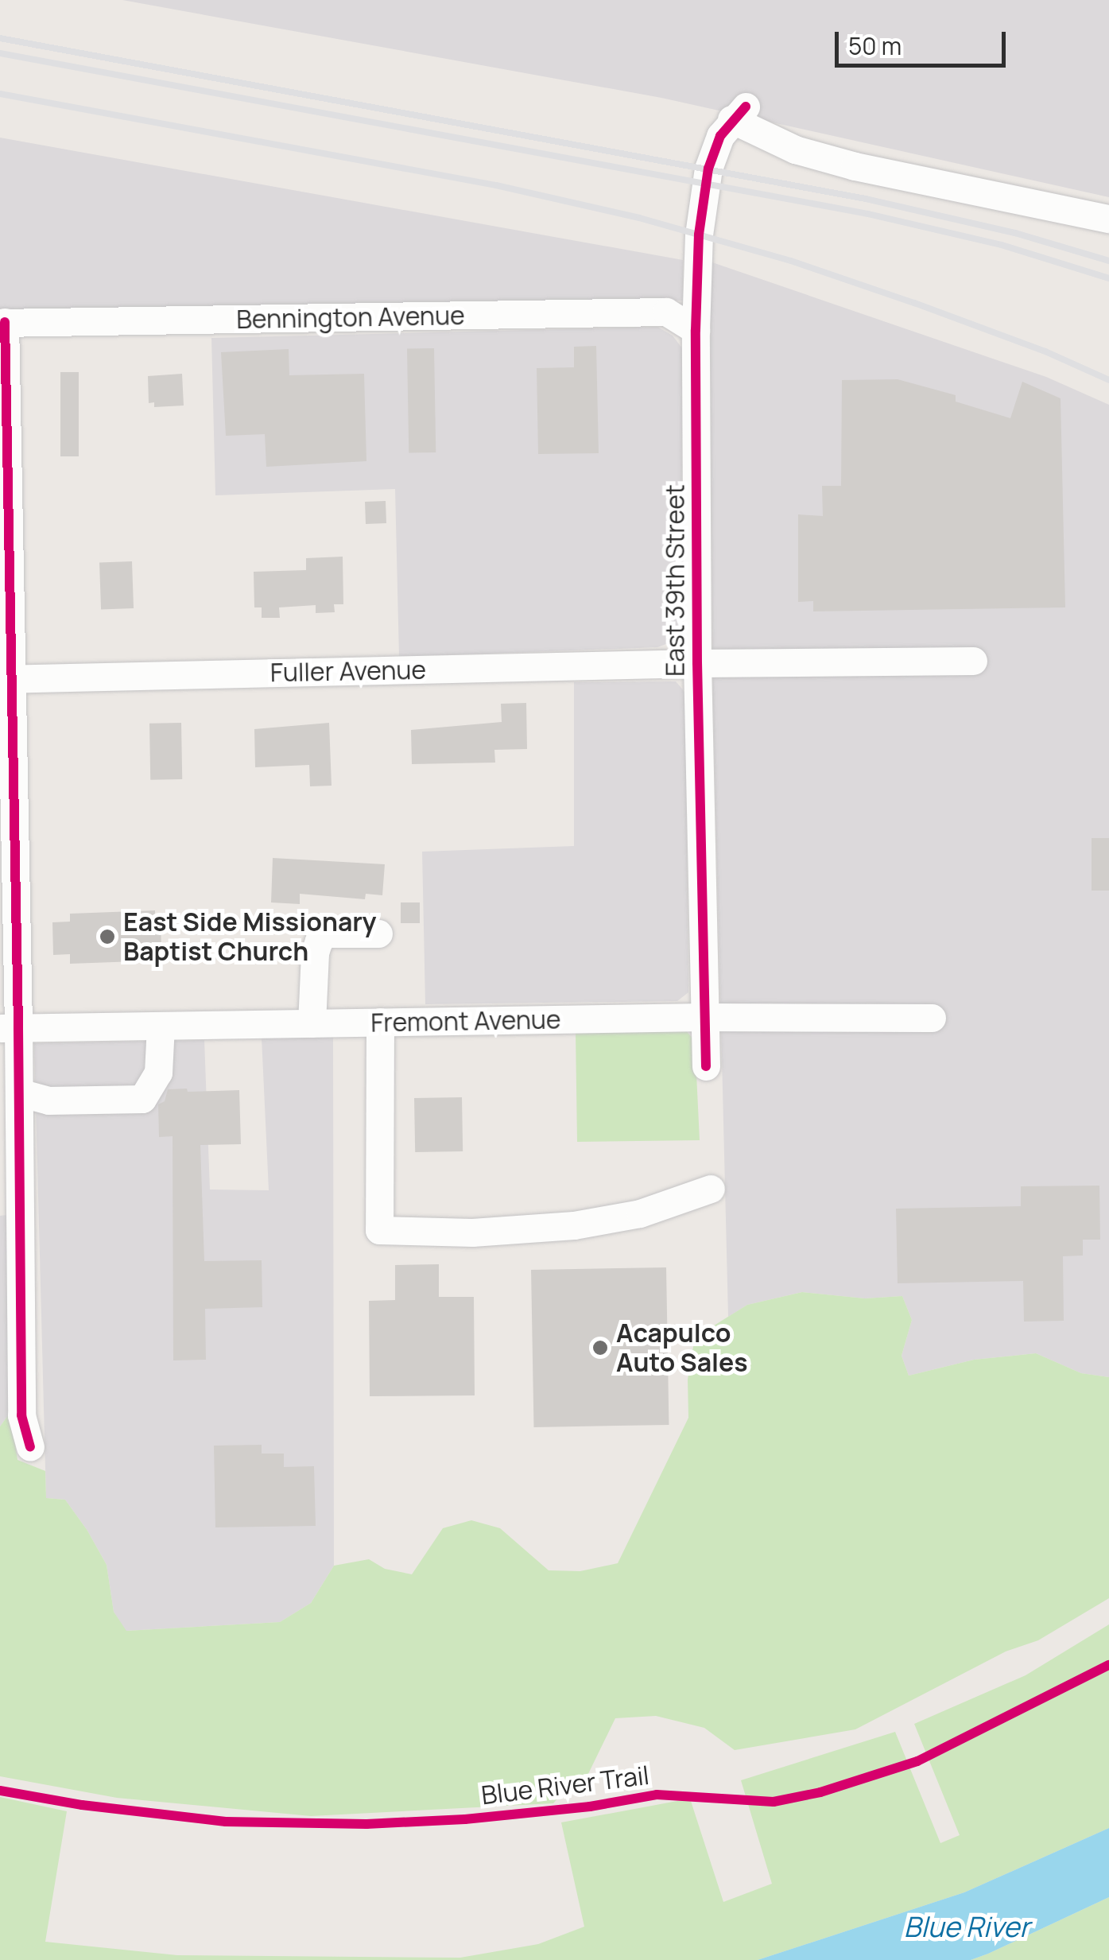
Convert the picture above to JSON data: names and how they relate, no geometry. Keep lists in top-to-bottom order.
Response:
{
  "streets": {
    "street": [
      "Bennington Avenue",
      "East 39th Street",
      "Fuller Avenue",
      "Fremont Avenue"
    ],
    "cycle path": ["Blue River Trail"]
  },
  "crossings": [
    ["Bennington Avenue", "East 39th Street"],
    ["East 39th Street", "Fuller Avenue"],
    ["East 39th Street", "Fremont Avenue"]
  ],
  "water": ["Blue River"],
  "places": ["East Side Missionary Baptist Church", "Acapulco Auto Sales"],
  "scale_bar": "50 m"
}
